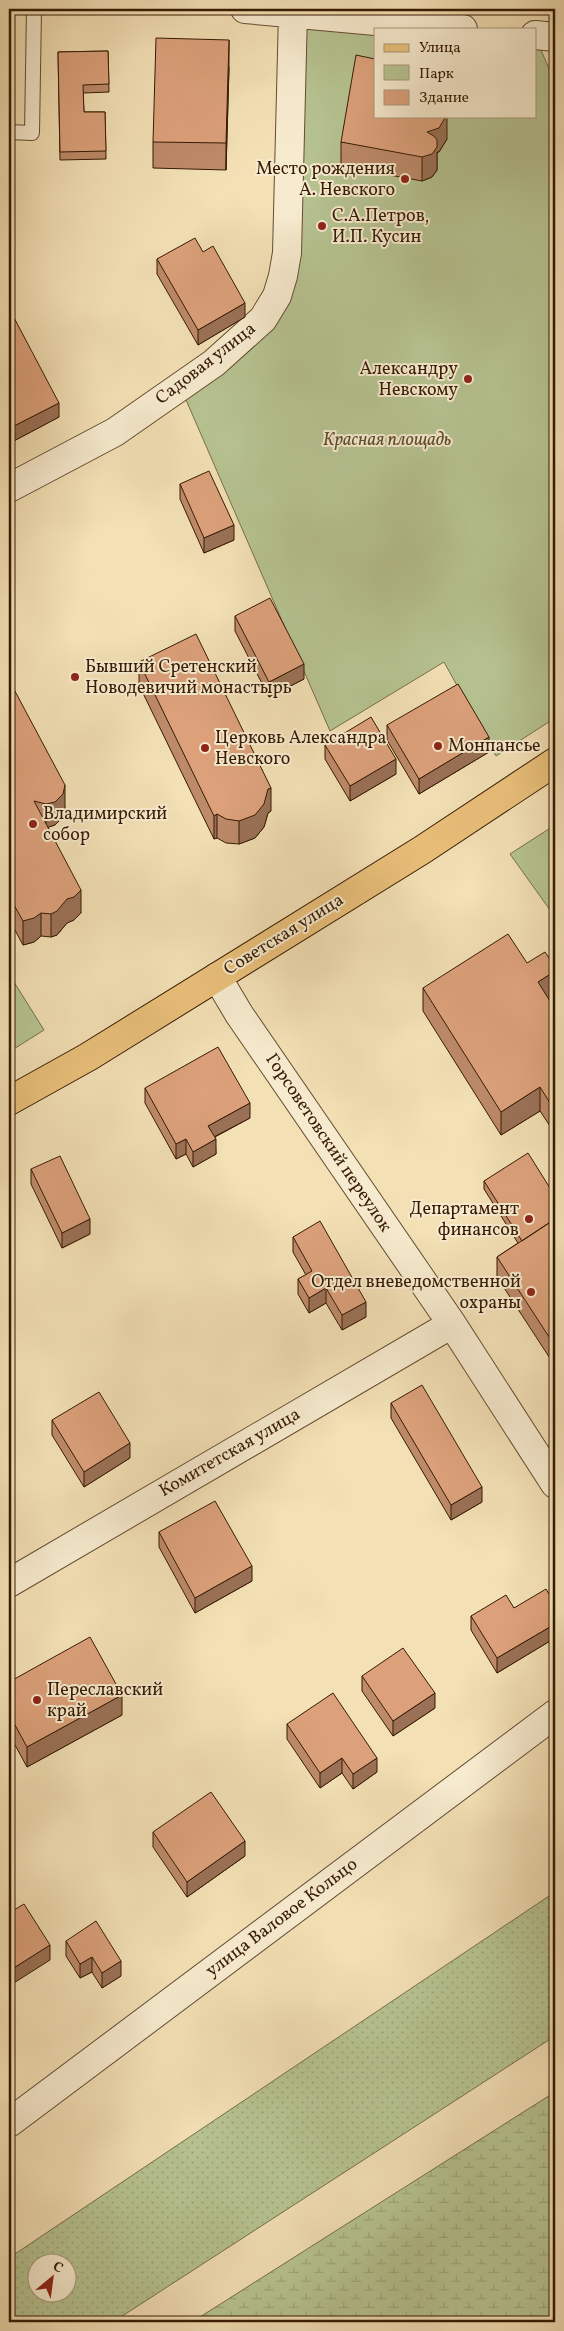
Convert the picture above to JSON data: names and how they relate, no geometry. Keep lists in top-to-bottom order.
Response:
{
  "streets": {
    "main road": ["Советская улица"],
    "street": [
      "Садовая улица",
      "Горсоветовский переулок",
      "Комитетская улица",
      "улица Валовое Кольцо"
    ]
  },
  "crossings": [
    ["Советская улица", "Горсоветовский переулок"],
    ["Горсоветовский переулок", "Комитетская улица"]
  ],
  "parks": ["Красная площадь"],
  "places": [
    "Место рождения А. Невского",
    "С.А.Петров, И.П. Кусин",
    "Александру Невскому",
    "Бывший Сретенский Новодевичий монастырь",
    "Монпансье",
    "Церковь Александра Невского",
    "Владимирский собор",
    "Департамент финансов",
    "Отдел вневедомственной охраны",
    "Переславский край"
  ],
  "legend": ["Улица", "Парк", "Здание"],
  "north": "top right"
}
